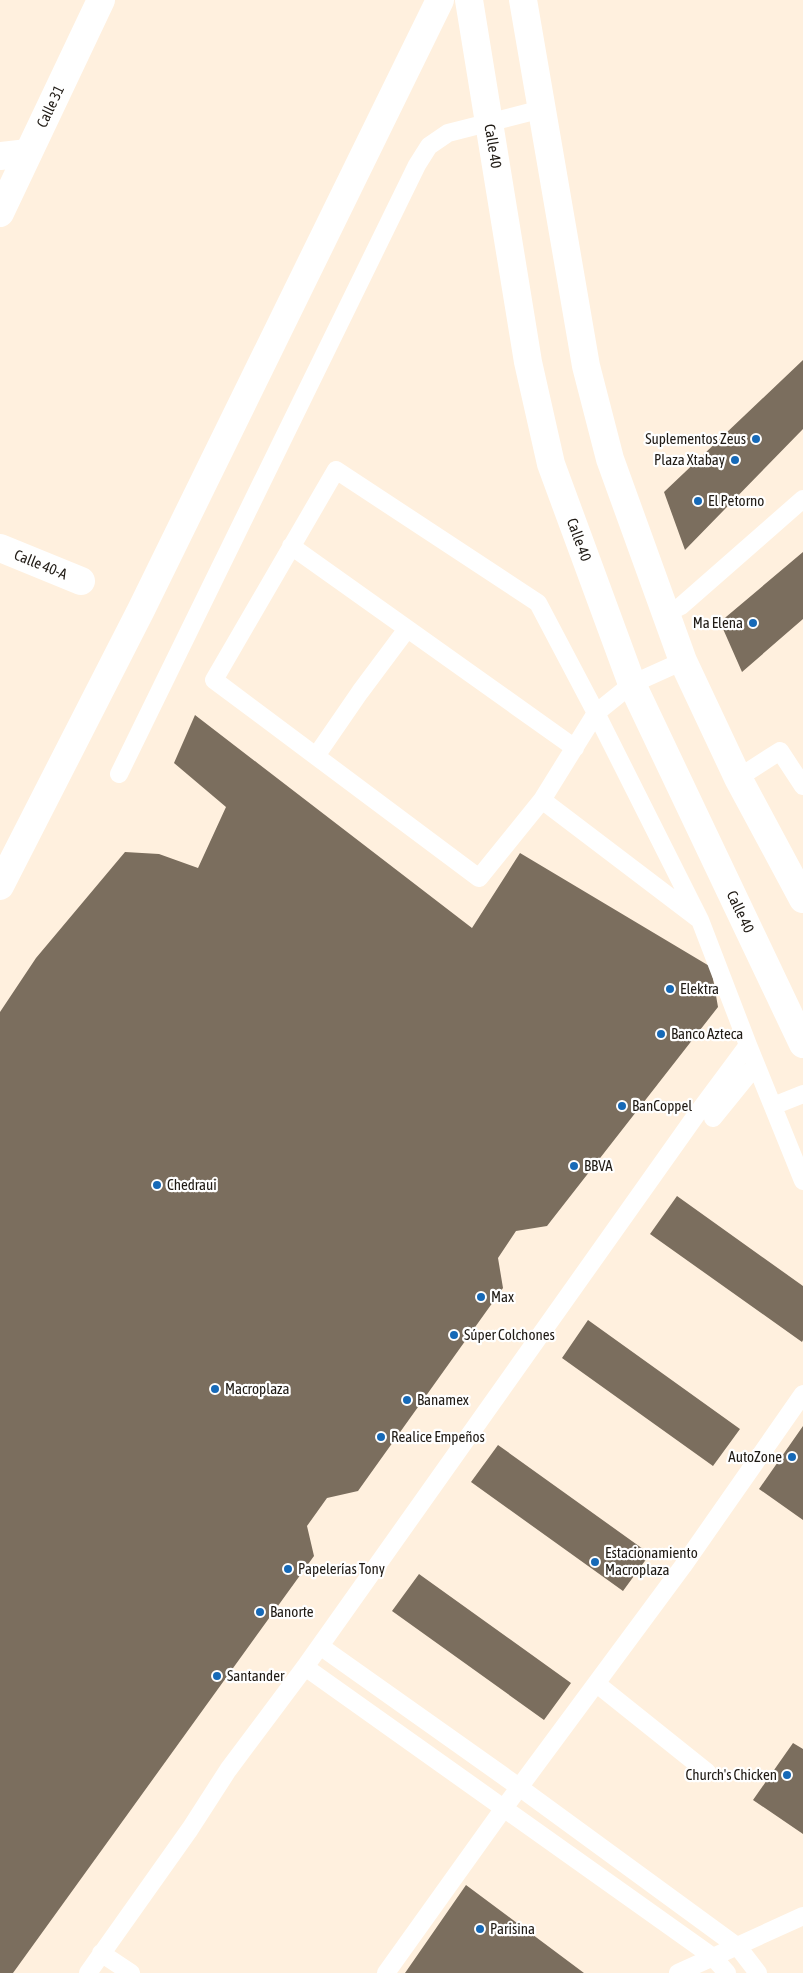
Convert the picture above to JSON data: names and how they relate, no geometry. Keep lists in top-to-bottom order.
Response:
{
  "streets": {
    "main road": ["Calle 31", "Calle 40", "Calle 40-A"]
  },
  "places": [
    "Suplementos Zeus",
    "Plaza Xtabay",
    "El Petorno",
    "Ma Elena",
    "Elektra",
    "Banco Azteca",
    "BanCoppel",
    "BBVA",
    "Chedraui",
    "Max",
    "Súper Colchones",
    "Macroplaza",
    "Banamex",
    "Realice Empeños",
    "AutoZone",
    "Estacionamiento Macroplaza",
    "Papelerías Tony",
    "Banorte",
    "Santander",
    "Church's Chicken",
    "Parisina"
  ]
}
